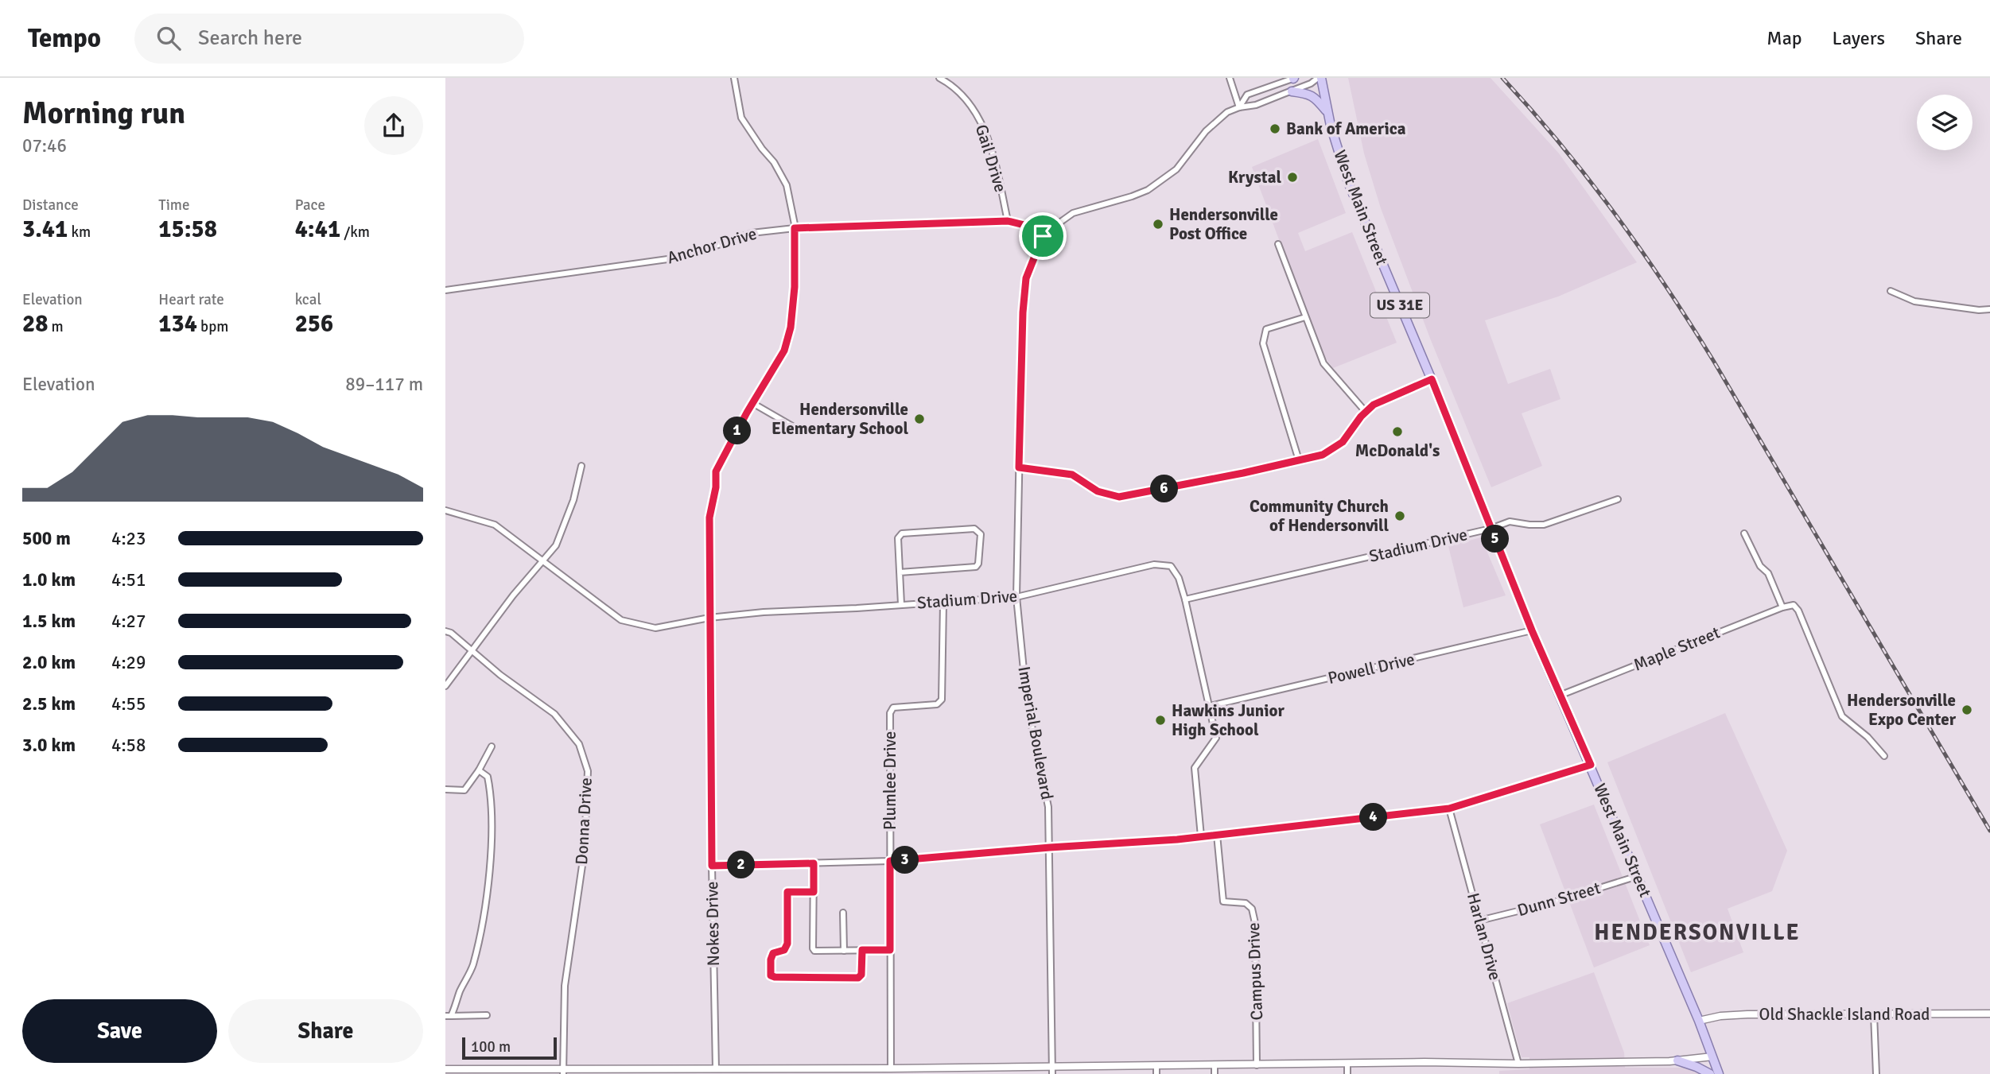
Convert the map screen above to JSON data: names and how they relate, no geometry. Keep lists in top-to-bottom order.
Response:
{
  "streets": {
    "main road": ["West Main Street", "US 31E"],
    "street": [
      "Gail Drive",
      "Anchor Drive",
      "Stadium Drive",
      "Maple Street",
      "Powell Drive",
      "Imperial Boulevard",
      "Plumlee Drive",
      "Donna Drive",
      "Dunn Street",
      "Nokes Drive",
      "Harlan Drive",
      "Campus Drive",
      "Old Shackle Island Road"
    ]
  },
  "crossings": [
    ["Gail Drive", "Anchor Drive"],
    ["West Main Street", "Stadium Drive"],
    ["West Main Street", "Maple Street"],
    ["West Main Street", "Powell Drive"],
    ["West Main Street", "Dunn Street"],
    ["West Main Street", "Old Shackle Island Road"],
    ["Anchor Drive", "Imperial Boulevard"],
    ["Anchor Drive", "Nokes Drive"],
    ["Stadium Drive", "Imperial Boulevard"],
    ["Stadium Drive", "Plumlee Drive"],
    ["Stadium Drive", "Nokes Drive"],
    ["Dunn Street", "Harlan Drive"]
  ],
  "districts": ["HENDERSONVILLE"],
  "places": [
    "Bank of America",
    "Krystal",
    "Hendersonville Post Office",
    "Hendersonville Elementary School",
    "McDonald's",
    "Community Church of Hendersonvill",
    "Hendersonville Expo Center",
    "Hawkins Junior High School"
  ],
  "scale_bar": "100 m",
  "page": {
    "header": "Tempo",
    "search": "Search here",
    "nav": ["Map", "Layers", "Share"],
    "heading": ["Morning run", "07:46"],
    "stats": [
      ["Distance", "3.41 km"],
      ["Time", "15:58"],
      ["Pace", "4:41 /km"],
      ["Elevation", "28 m"],
      ["Heart rate", "134 bpm"],
      ["kcal", "256"]
    ],
    "chart": ["Elevation", "89–117 m"],
    "pins": [
      "1",
      "6",
      "5",
      "4",
      "3",
      "2"
    ],
    "list": [
      {
        "name": "500 m",
        "note": "4:23"
      },
      {
        "name": "1.0 km",
        "note": "4:51"
      },
      {
        "name": "1.5 km",
        "note": "4:27"
      },
      {
        "name": "2.0 km",
        "note": "4:29"
      },
      {
        "name": "2.5 km",
        "note": "4:55"
      },
      {
        "name": "3.0 km",
        "note": "4:58"
      }
    ],
    "buttons": ["Save", "Share"],
    "scale": "100 m"
  }
}
